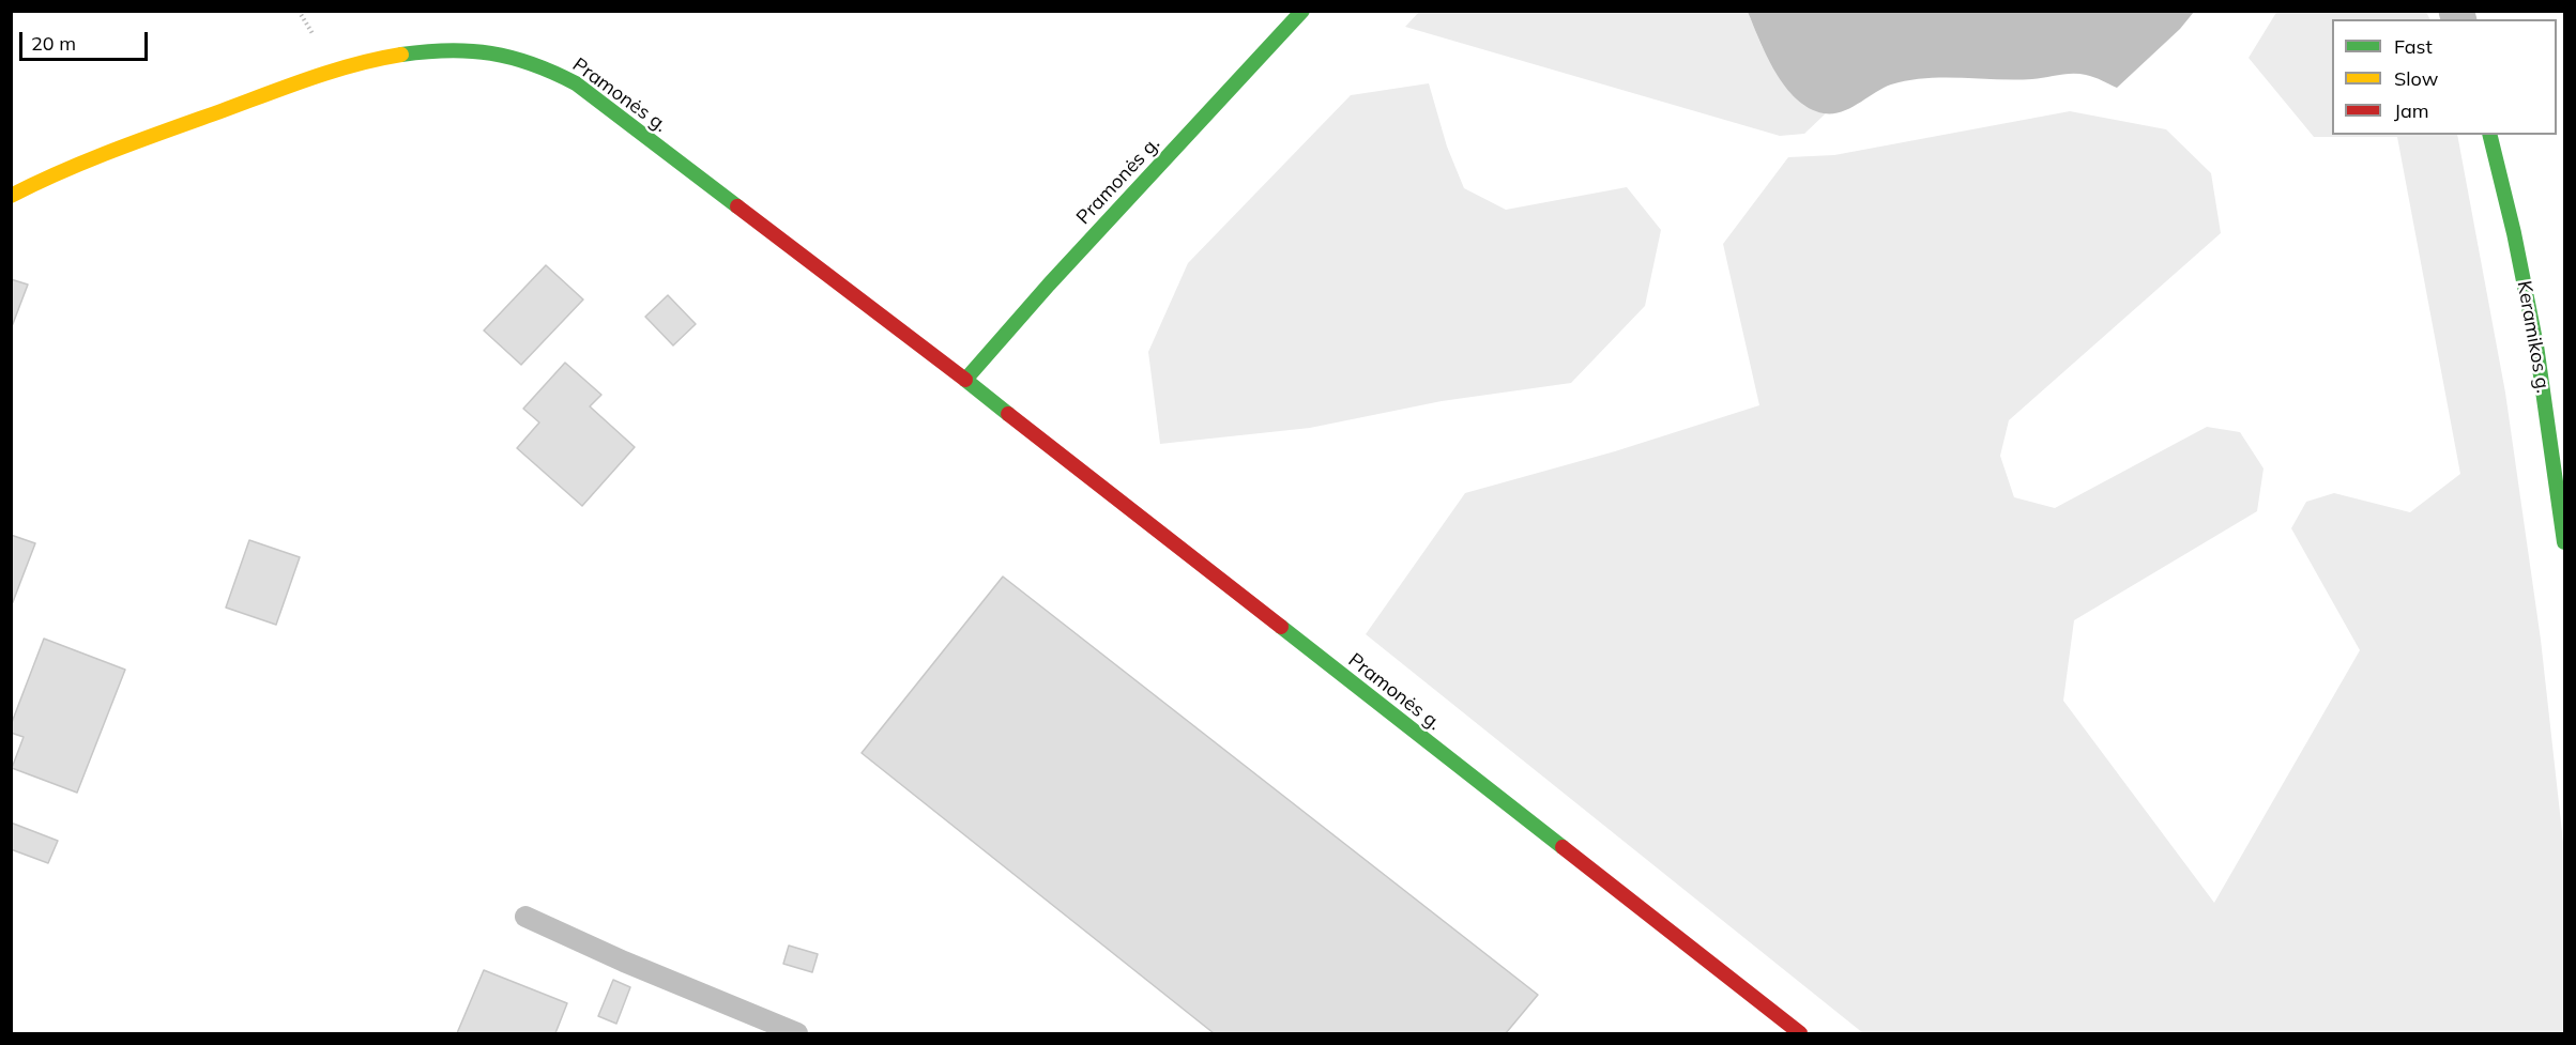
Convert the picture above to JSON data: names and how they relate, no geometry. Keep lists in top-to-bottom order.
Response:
{
  "streets": {
    "street": ["Pramonės g.", "Keramikos g."]
  },
  "legend": ["Fast", "Slow", "Jam"],
  "scale_bar": "20 m"
}
